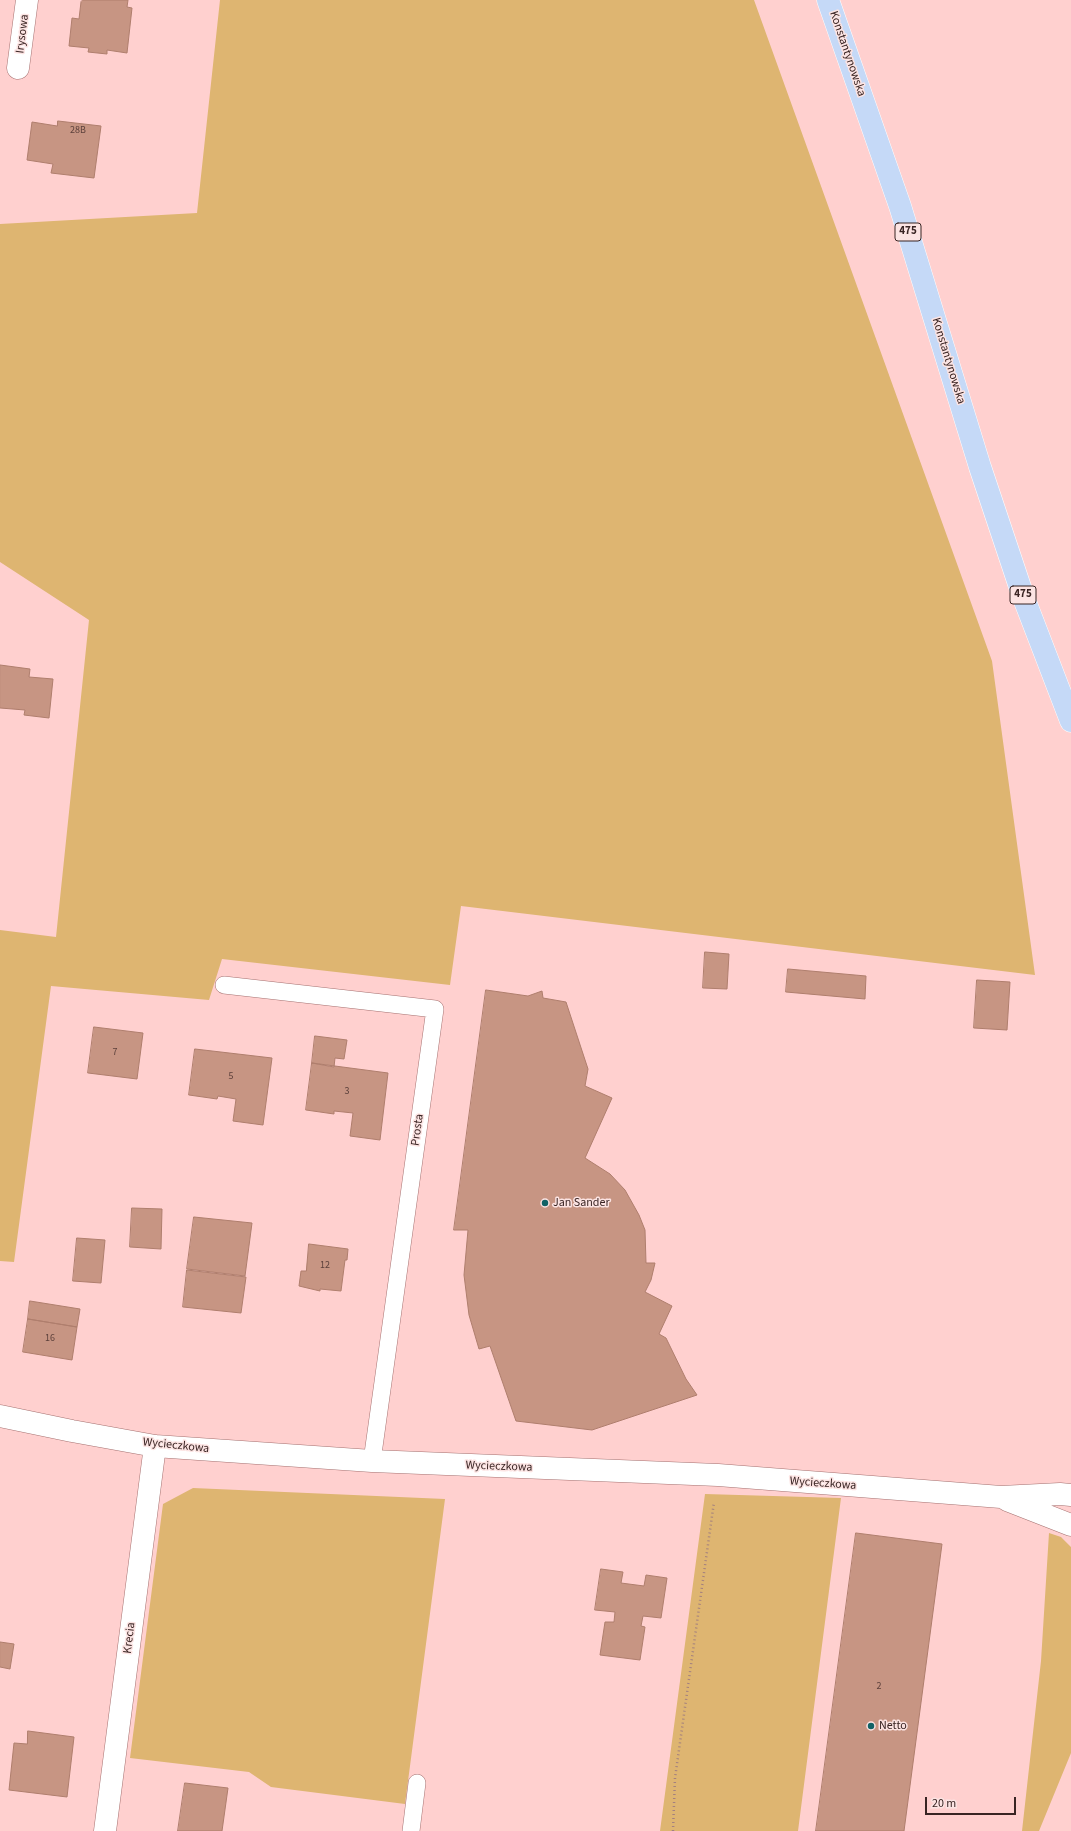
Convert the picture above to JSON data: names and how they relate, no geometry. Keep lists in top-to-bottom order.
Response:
{
  "streets": {
    "main road": ["Konstantynowska", "475"],
    "street": ["Irysowa", "Wycieczkowa", "Krecia"],
    "lane": ["Prosta"]
  },
  "crossings": [
    ["Prosta", "Wycieczkowa"],
    ["Wycieczkowa", "Krecia"]
  ],
  "places": ["Jan Sander", "Netto"],
  "house_numbers": [
    "28B",
    "7",
    "5",
    "3",
    "12",
    "16",
    "2"
  ],
  "scale_bar": "20 m"
}
